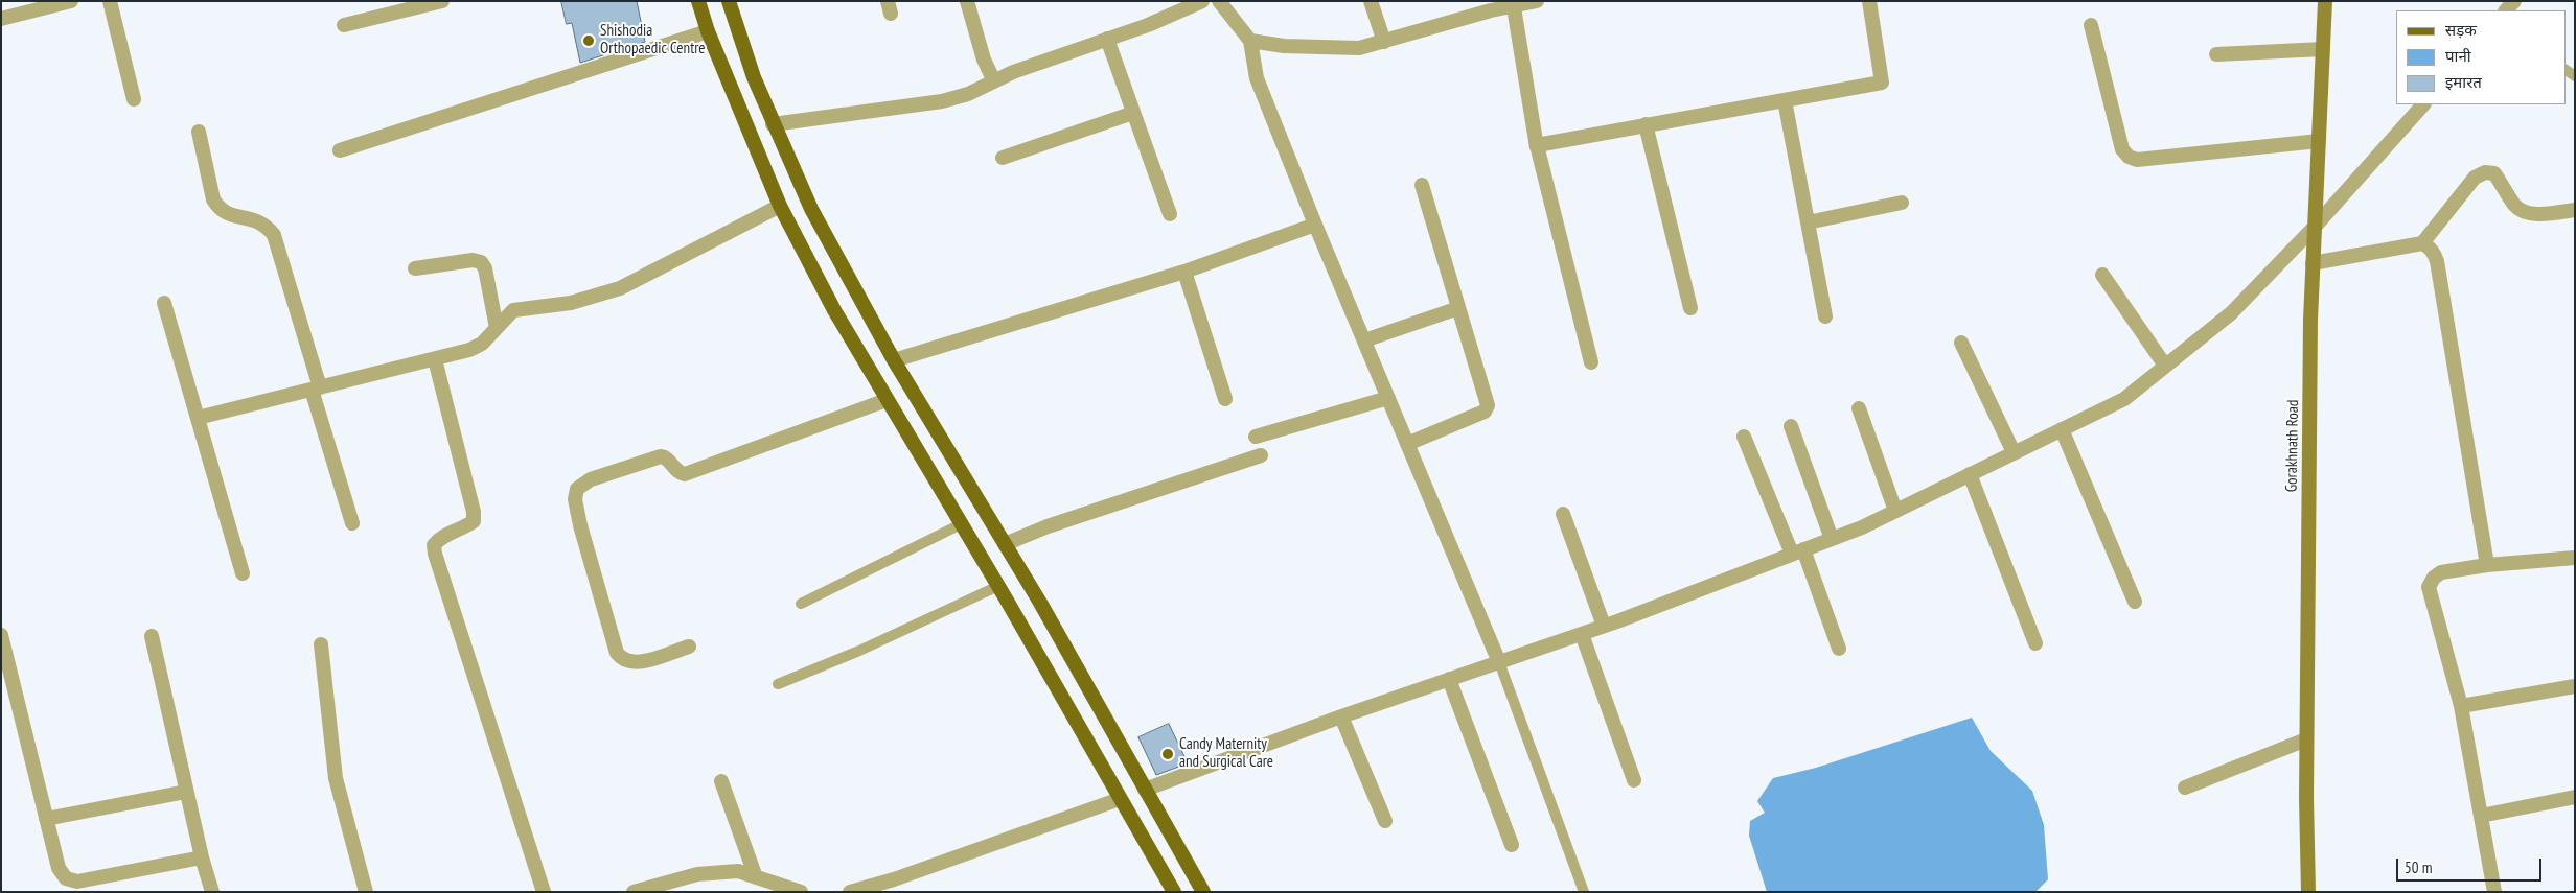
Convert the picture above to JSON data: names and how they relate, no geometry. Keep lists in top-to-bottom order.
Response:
{
  "streets": {
    "main road": ["Gorakhnath Road"]
  },
  "places": ["Shishodia Orthopaedic Centre", "Candy Maternity and Surgical Care"],
  "legend": ["सड़क", "पानी", "इमारत"],
  "scale_bar": "50 m"
}
